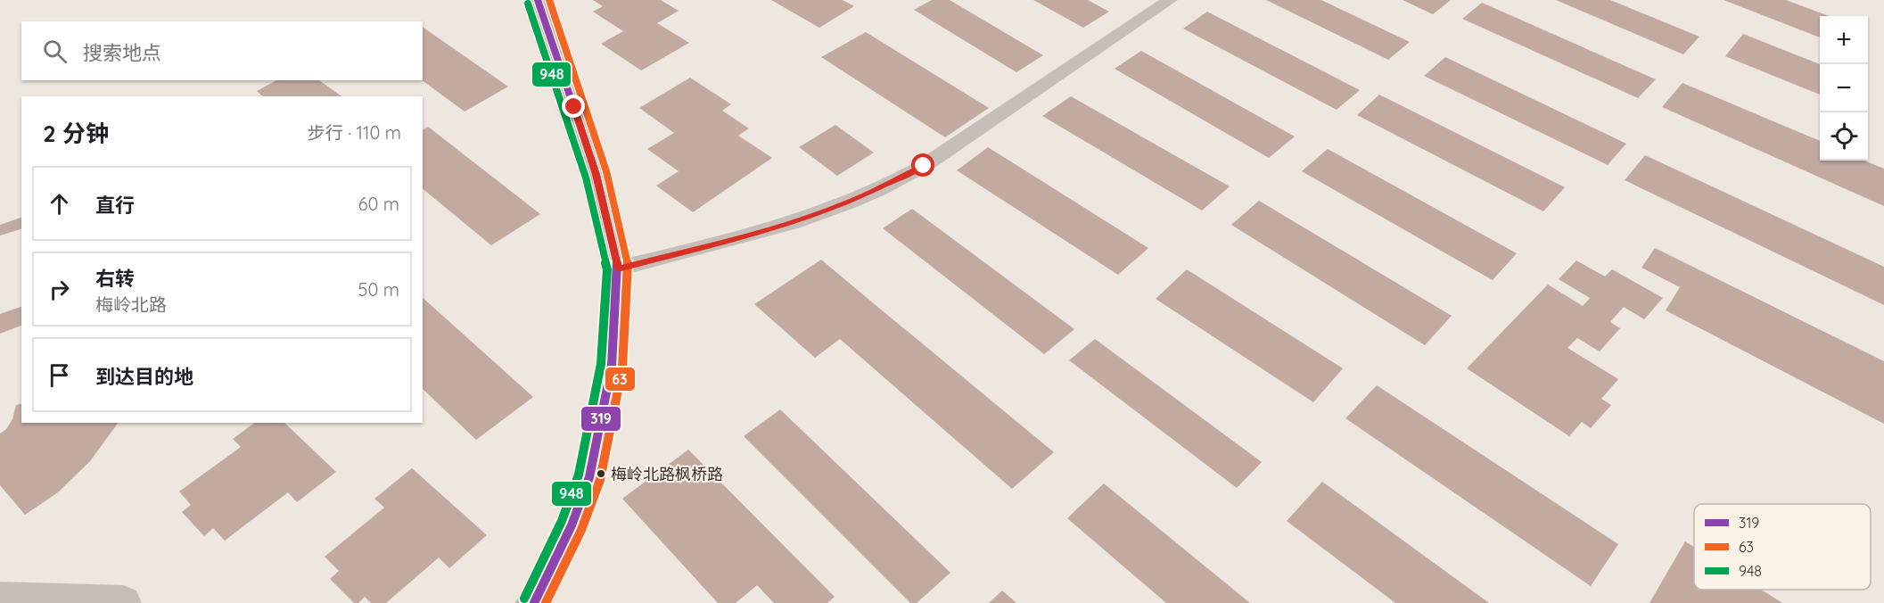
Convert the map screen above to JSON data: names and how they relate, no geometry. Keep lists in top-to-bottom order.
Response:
{
  "places": ["梅岭北路枫桥路"],
  "lines": ["transit line 319", "transit line 63", "transit line 948"],
  "legend": ["319", "63", "948"],
  "page": {
    "map_buttons": ["+", "−"],
    "search": "搜索地点",
    "heading": ["2 分钟", "步行 · 110 m"],
    "list": [
      ["直行", "60 m"],
      ["右转", "梅岭北路", "50 m"],
      "到达目的地"
    ]
  }
}
